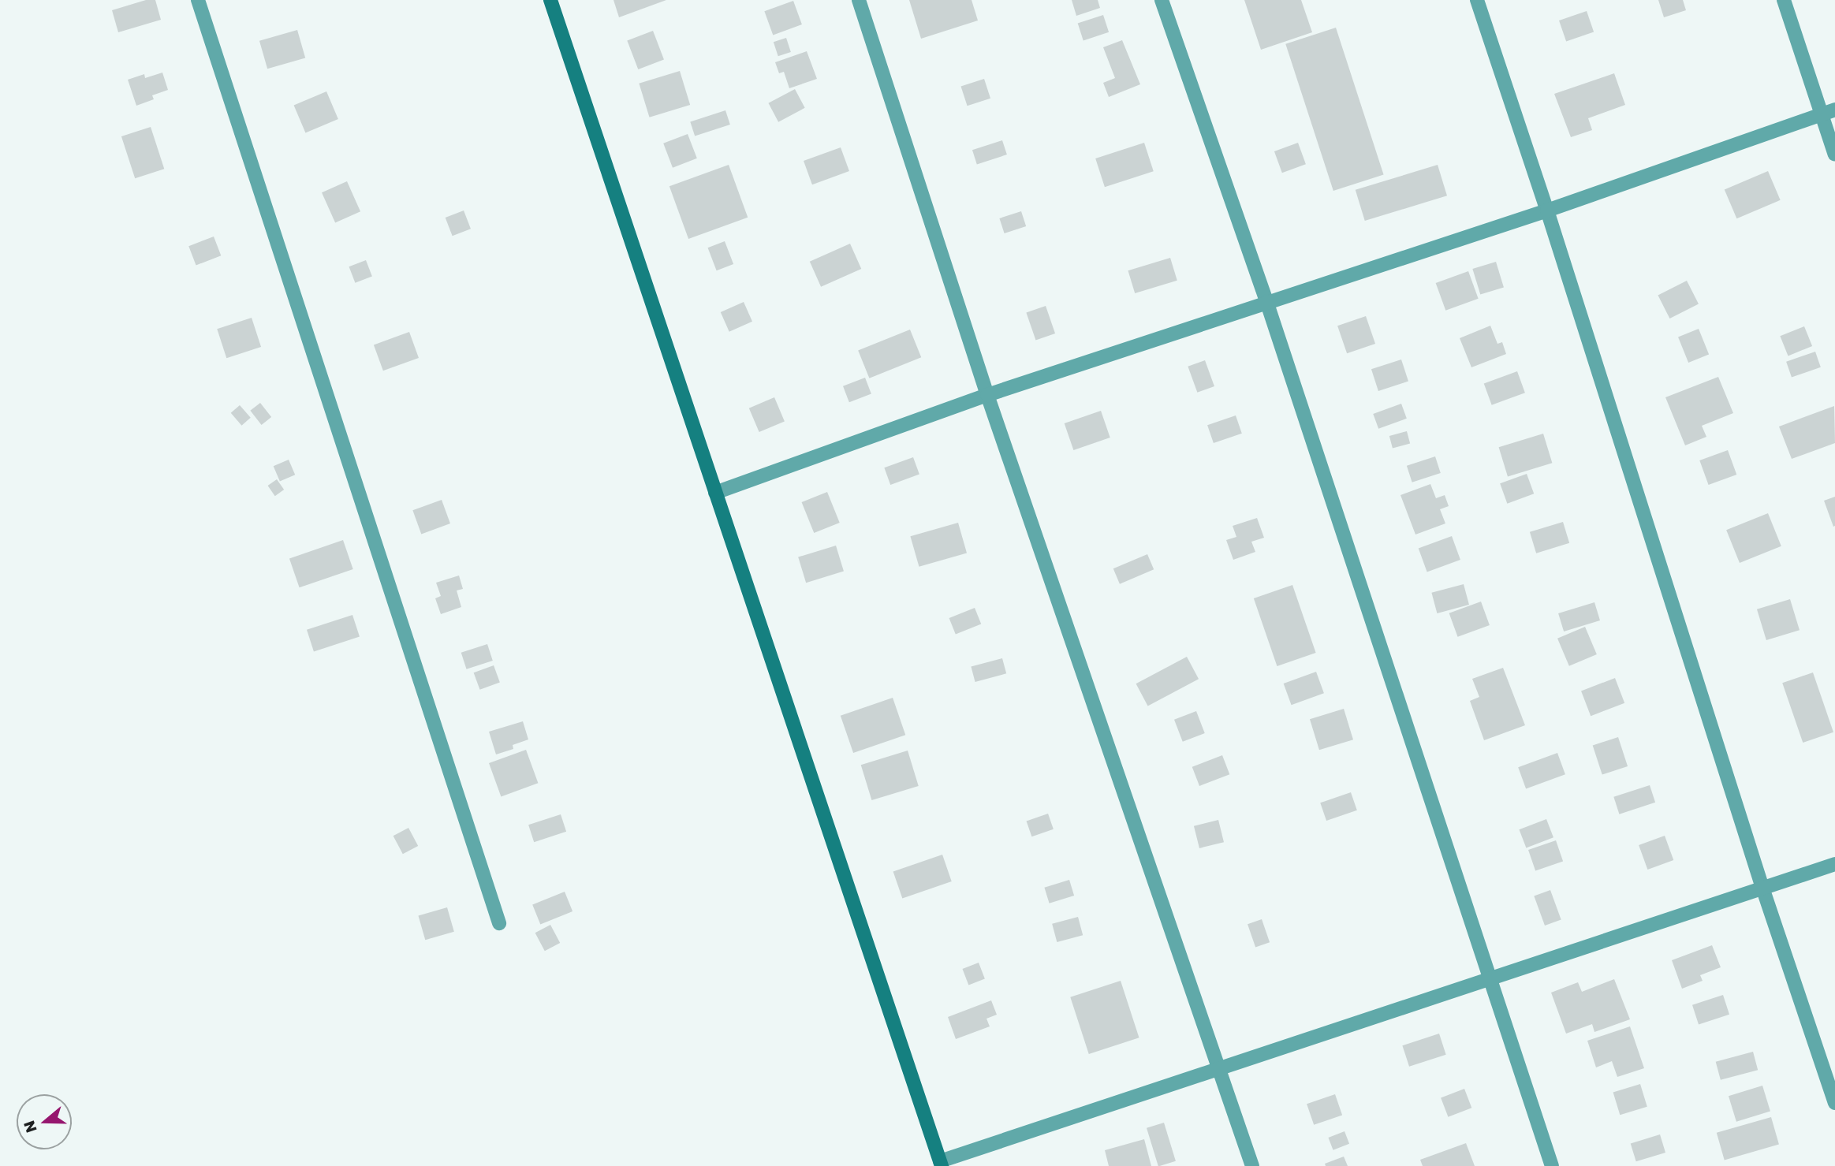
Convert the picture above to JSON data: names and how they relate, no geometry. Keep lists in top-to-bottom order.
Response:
{
  "north": "left"
}
